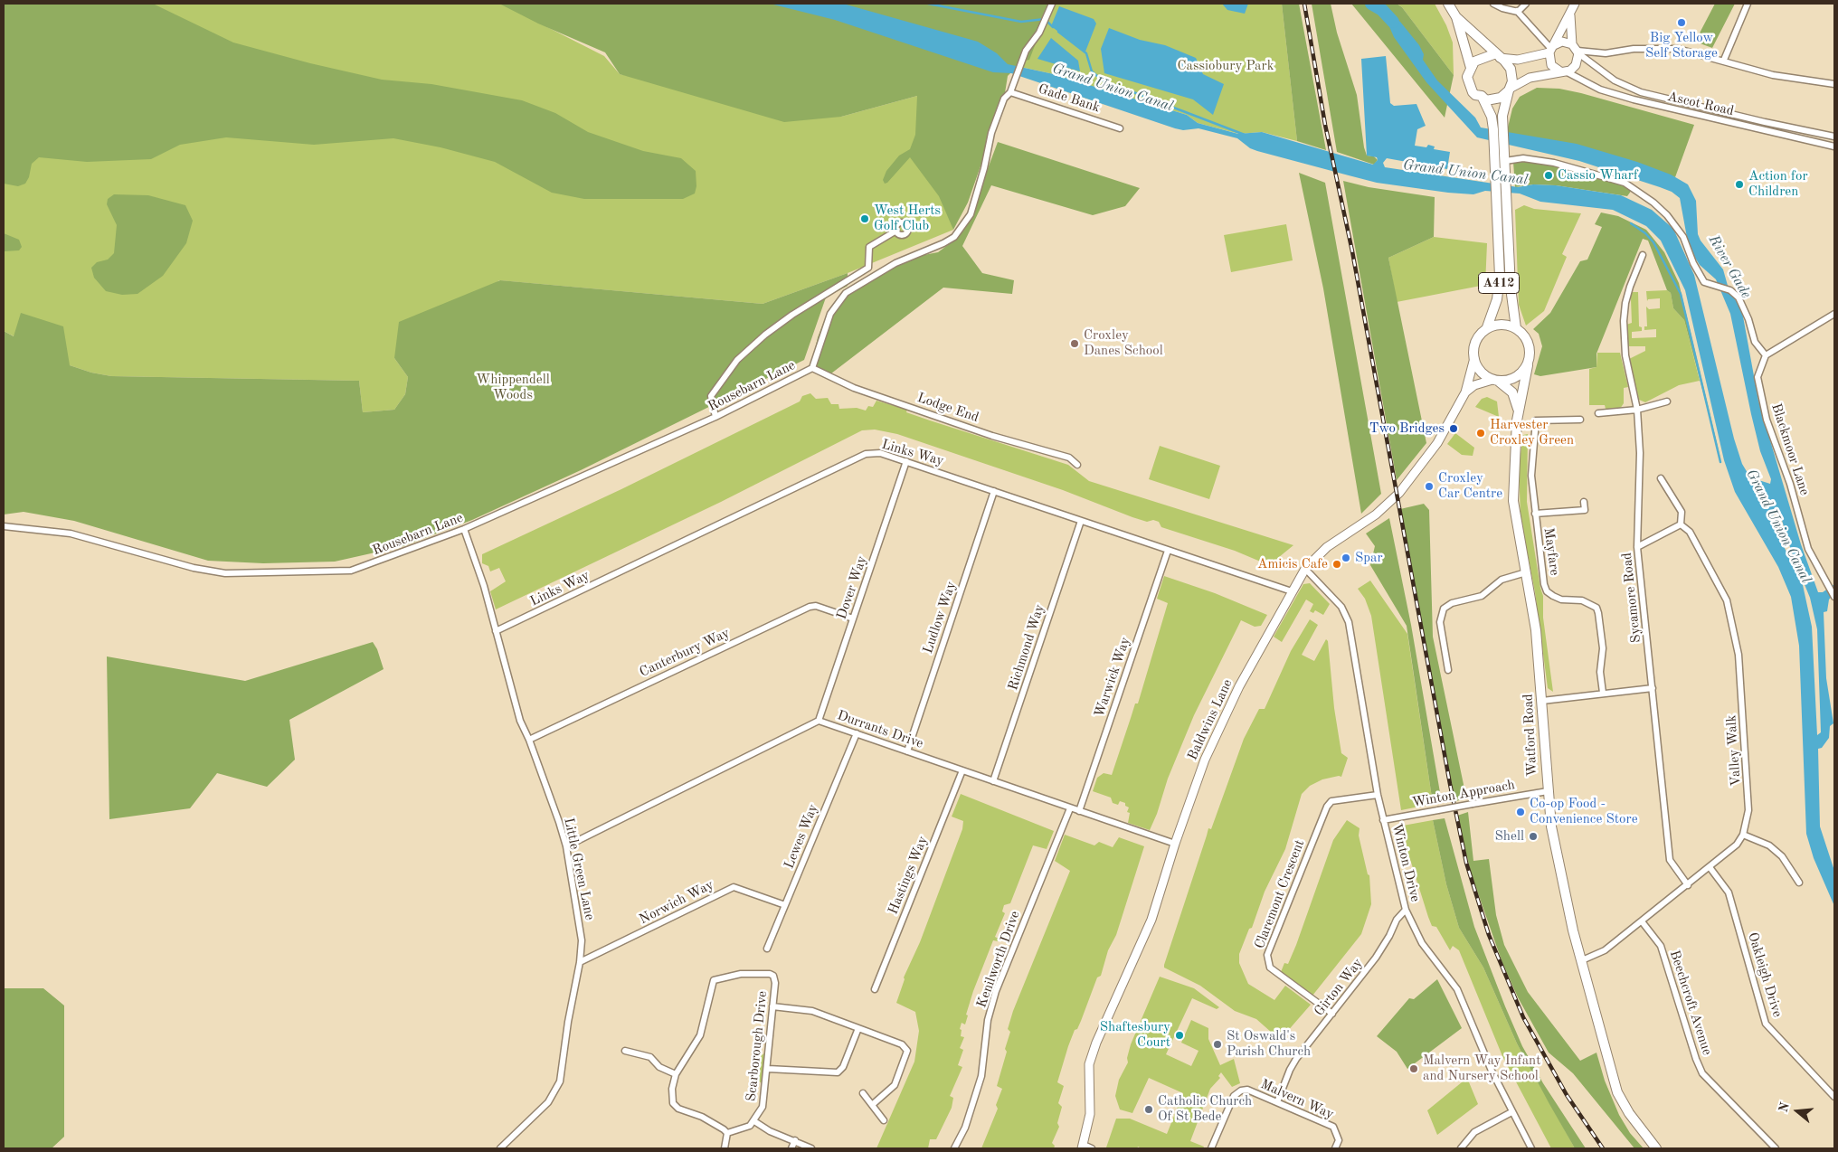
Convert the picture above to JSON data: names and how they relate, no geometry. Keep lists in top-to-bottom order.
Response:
{
  "streets": {
    "main road": ["A412", "Watford Road"],
    "street": [
      "Gade Bank",
      "Ascot Road",
      "Rousebarn Lane",
      "Lodge End",
      "Blackmoor Lane",
      "Links Way",
      "Mayfare",
      "Dover Way",
      "Sycamore Road",
      "Ludlow Way",
      "Richmond Way",
      "Canterbury Way",
      "Warwick Way",
      "Baldwins Lane",
      "Durrants Drive",
      "Valley Walk",
      "Winton Approach",
      "Lewes Way",
      "Winton Drive",
      "Little Green Lane",
      "Hastings Way",
      "Claremont Crescent",
      "Norwich Way",
      "Kenilworth Drive",
      "Oakleigh Drive",
      "Girton Way",
      "Beechcroft Avenue",
      "Scarborough Drive",
      "Malvern Way"
    ]
  },
  "crossings": [
    ["A412", "Baldwins Lane"],
    ["A412", "Watford Road"],
    ["Rousebarn Lane", "Lodge End"],
    ["Rousebarn Lane", "Little Green Lane"],
    ["Links Way", "Dover Way"],
    ["Links Way", "Ludlow Way"],
    ["Links Way", "Richmond Way"],
    ["Links Way", "Warwick Way"],
    ["Links Way", "Baldwins Lane"],
    ["Links Way", "Little Green Lane"],
    ["Dover Way", "Canterbury Way"],
    ["Dover Way", "Durrants Drive"],
    ["Sycamore Road", "Valley Walk"],
    ["Ludlow Way", "Durrants Drive"],
    ["Richmond Way", "Durrants Drive"],
    ["Canterbury Way", "Little Green Lane"],
    ["Warwick Way", "Durrants Drive"],
    ["Baldwins Lane", "Durrants Drive"],
    ["Baldwins Lane", "Watford Road"],
    ["Baldwins Lane", "Winton Drive"],
    ["Durrants Drive", "Lewes Way"],
    ["Durrants Drive", "Little Green Lane"],
    ["Durrants Drive", "Hastings Way"],
    ["Durrants Drive", "Kenilworth Drive"],
    ["Watford Road", "Valley Walk"],
    ["Watford Road", "Winton Approach"],
    ["Valley Walk", "Oakleigh Drive"],
    ["Valley Walk", "Beechcroft Avenue"],
    ["Winton Approach", "Winton Drive"],
    ["Lewes Way", "Norwich Way"],
    ["Winton Drive", "Claremont Crescent"],
    ["Winton Drive", "Girton Way"],
    ["Little Green Lane", "Norwich Way"],
    ["Claremont Crescent", "Girton Way"],
    ["Girton Way", "Malvern Way"]
  ],
  "water": ["Grand Union Canal", "River Gade"],
  "parks": ["Cassiobury Park", "Whippendell Woods"],
  "places": [
    "Big Yellow Self Storage",
    "Cassio Wharf",
    "Action for Children",
    "West Herts Golf Club",
    "Croxley Danes School",
    "Two Bridges",
    "Harvester Croxley Green",
    "Croxley Car Centre",
    "Spar",
    "Amicis Cafe",
    "Co-op Food - Convenience Store",
    "Shell",
    "Shaftesbury Court",
    "St Oswald's Parish Church",
    "Malvern Way Infant and Nursery School",
    "Catholic Church Of St Bede"
  ],
  "north": "left"
}
